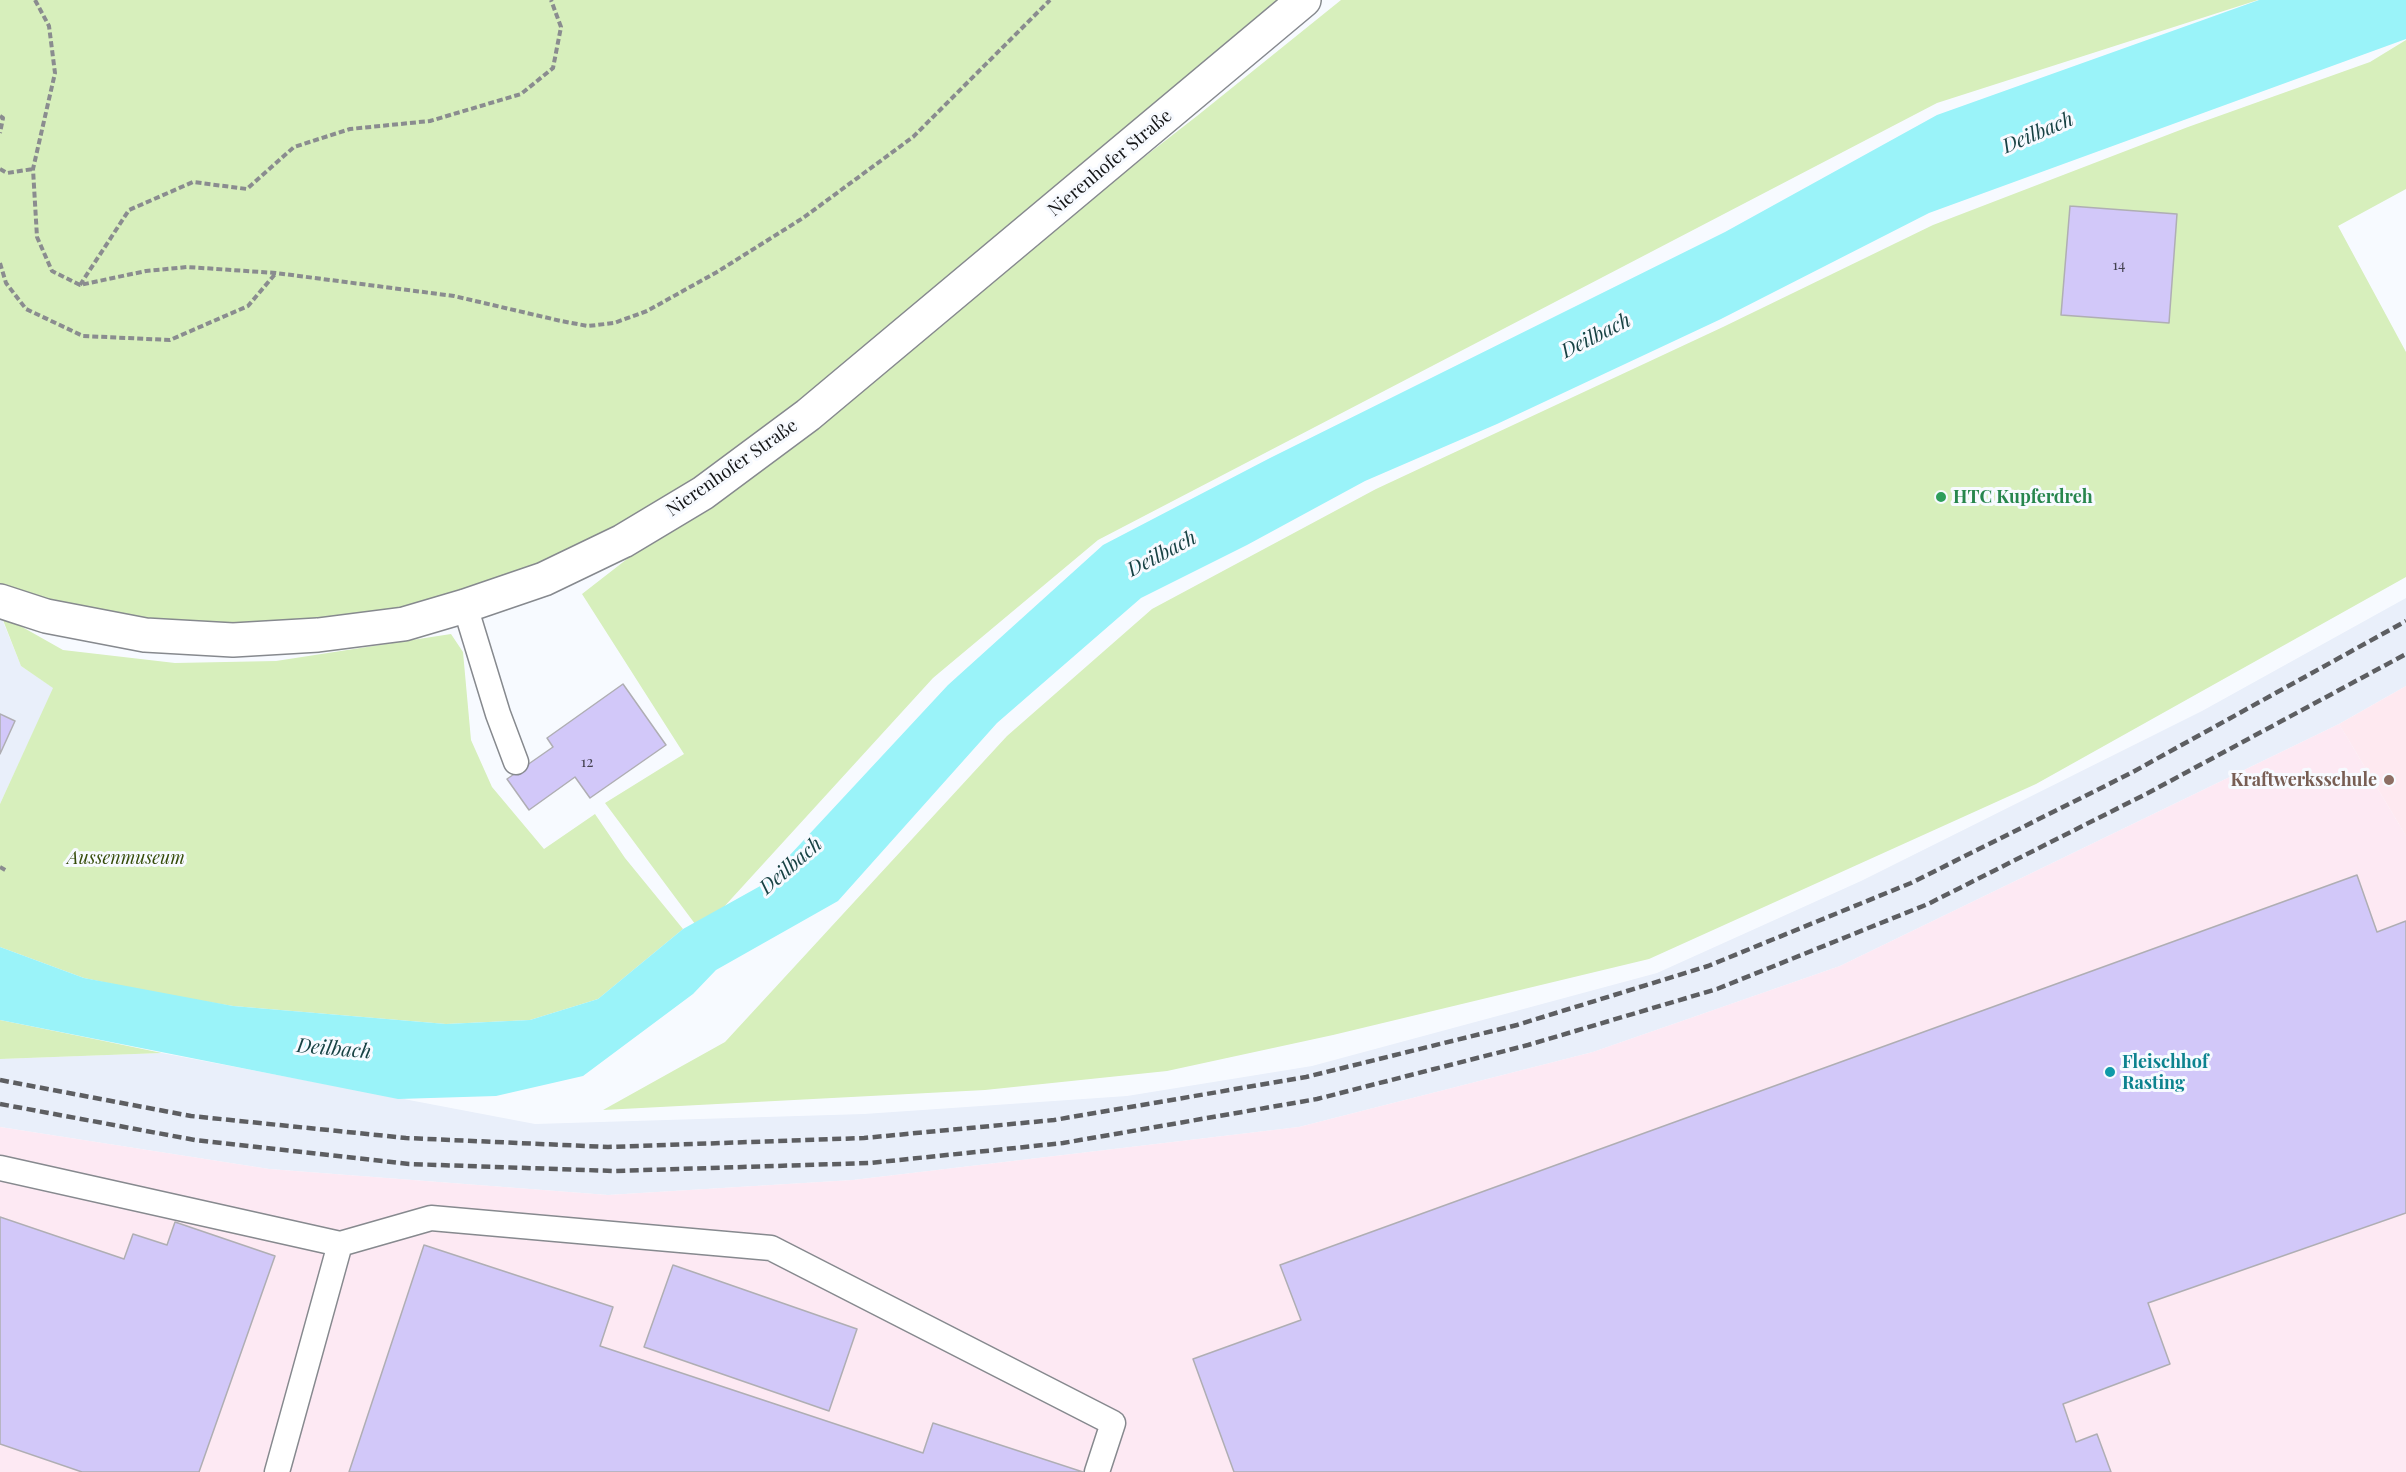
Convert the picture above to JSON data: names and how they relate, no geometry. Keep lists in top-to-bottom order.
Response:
{
  "streets": {
    "main road": ["Nierenhofer Straße"]
  },
  "water": ["Deilbach"],
  "parks": ["Aussenmuseum"],
  "places": ["HTC Kupferdreh", "Kraftwerksschule", "Fleischhof Rasting"],
  "house_numbers": ["14", "12"]
}
